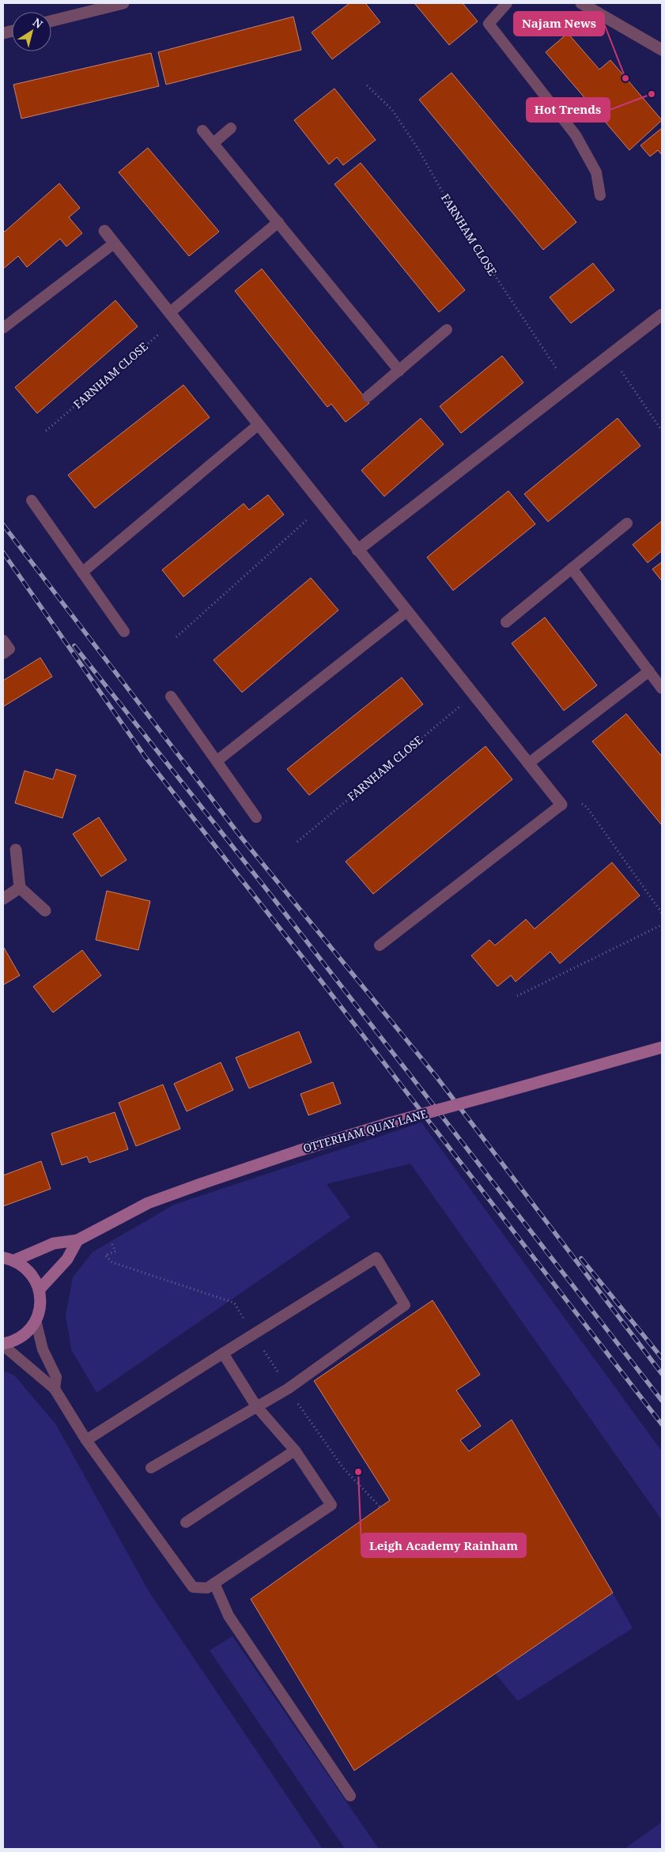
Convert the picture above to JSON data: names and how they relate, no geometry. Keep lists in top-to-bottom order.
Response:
{
  "streets": {
    "street": ["OTTERHAM QUAY LANE"],
    "path": ["FARNHAM CLOSE"]
  },
  "places": ["Najam News", "Hot Trends", "Leigh Academy Rainham"],
  "north": "top right"
}
